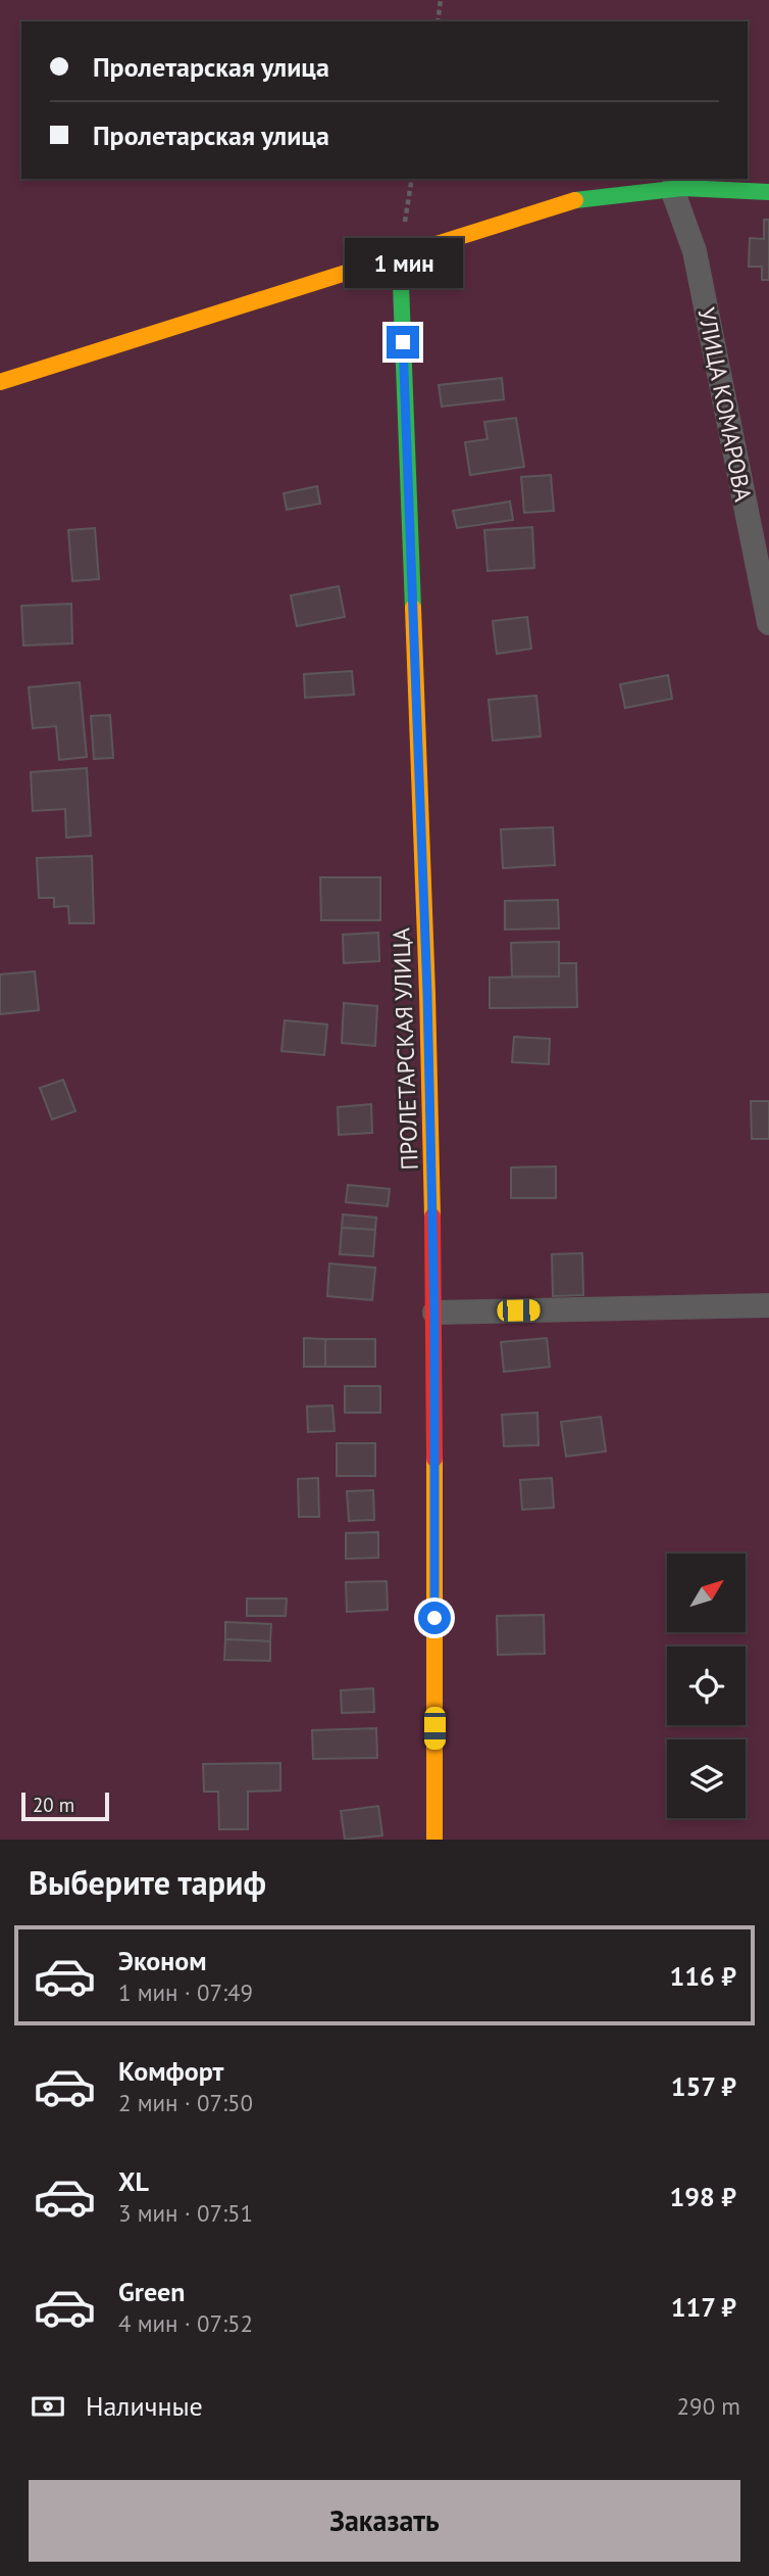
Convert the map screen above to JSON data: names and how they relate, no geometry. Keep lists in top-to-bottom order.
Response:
{
  "streets": {
    "street": ["УЛИЦА КОМАРОВА", "ПРОЛЕТАРСКАЯ УЛИЦА"]
  },
  "scale_bar": "20 m",
  "north": "top right",
  "page": {
    "banner": ["Пролетарская улица", "Пролетарская улица"],
    "bubble": "1 мин",
    "scale": "20 m",
    "heading": "Выберите тариф",
    "list": [
      {
        "name": "Эконом",
        "note": "1 мин · 07:49",
        "value": "116 ₽"
      },
      {
        "name": "Комфорт",
        "note": "2 мин · 07:50",
        "value": "157 ₽"
      },
      {
        "name": "XL",
        "note": "3 мин · 07:51",
        "value": "198 ₽"
      },
      {
        "name": "Green",
        "note": "4 мин · 07:52",
        "value": "117 ₽"
      }
    ],
    "pay": ["Наличные", "290 m"],
    "buttons": "Заказать"
  }
}
